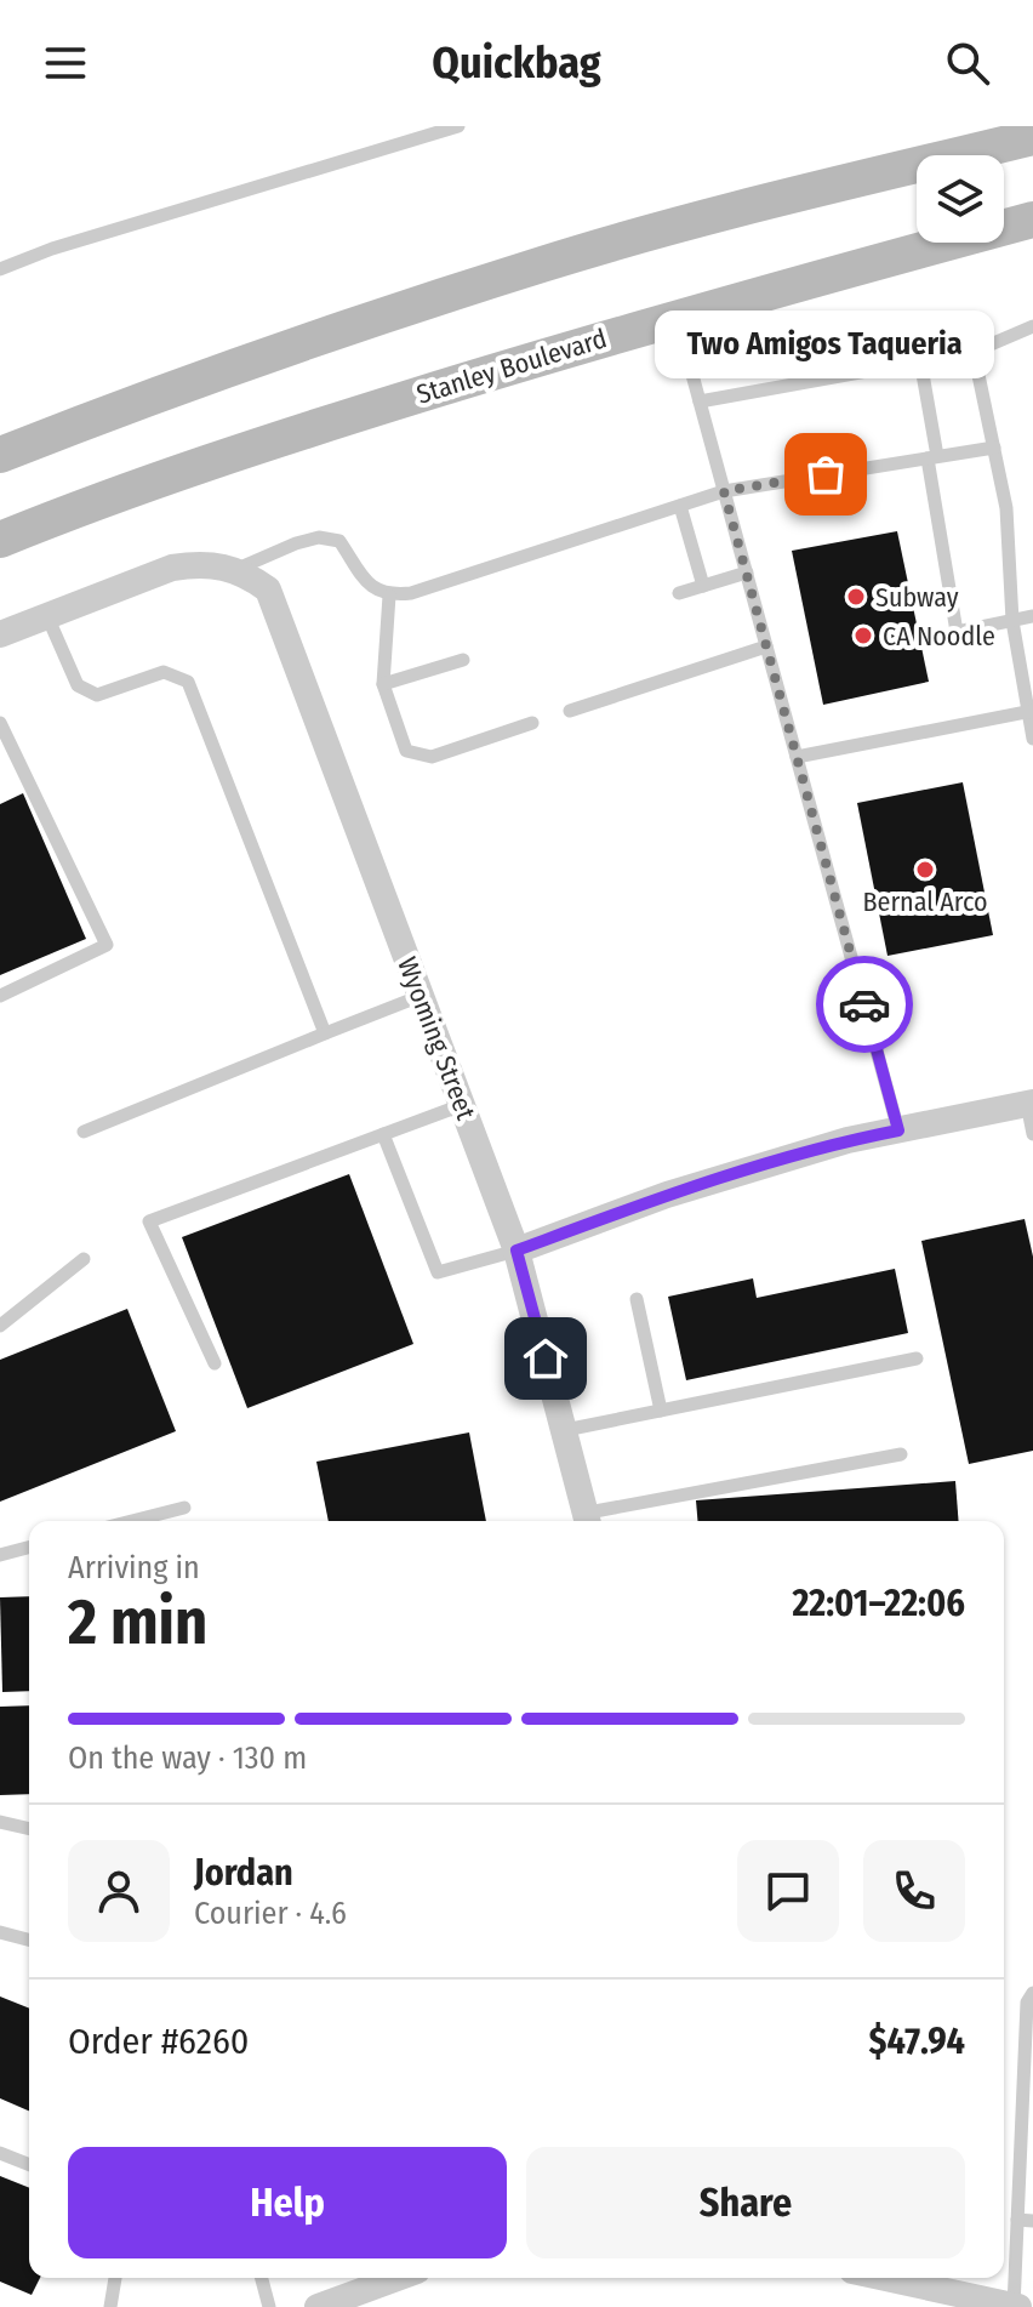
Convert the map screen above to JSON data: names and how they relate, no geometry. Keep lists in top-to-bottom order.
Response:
{
  "streets": {
    "main road": ["Stanley Boulevard"],
    "street": ["Wyoming Street"]
  },
  "places": [
    "Two Amigos Taqueria",
    "Subway",
    "CA Noodle",
    "Bernal Arco"
  ],
  "page": {
    "header": "Quickbag",
    "bubble": "Two Amigos Taqueria",
    "heading": ["2 min", "Arriving in", "22:01–22:06"],
    "panel": [
      "Jordan",
      "Courier · 4.6",
      "Order #6260",
      "$47.94"
    ],
    "bar": "On the way · 130 m",
    "buttons": ["Help", "Share"]
  }
}
